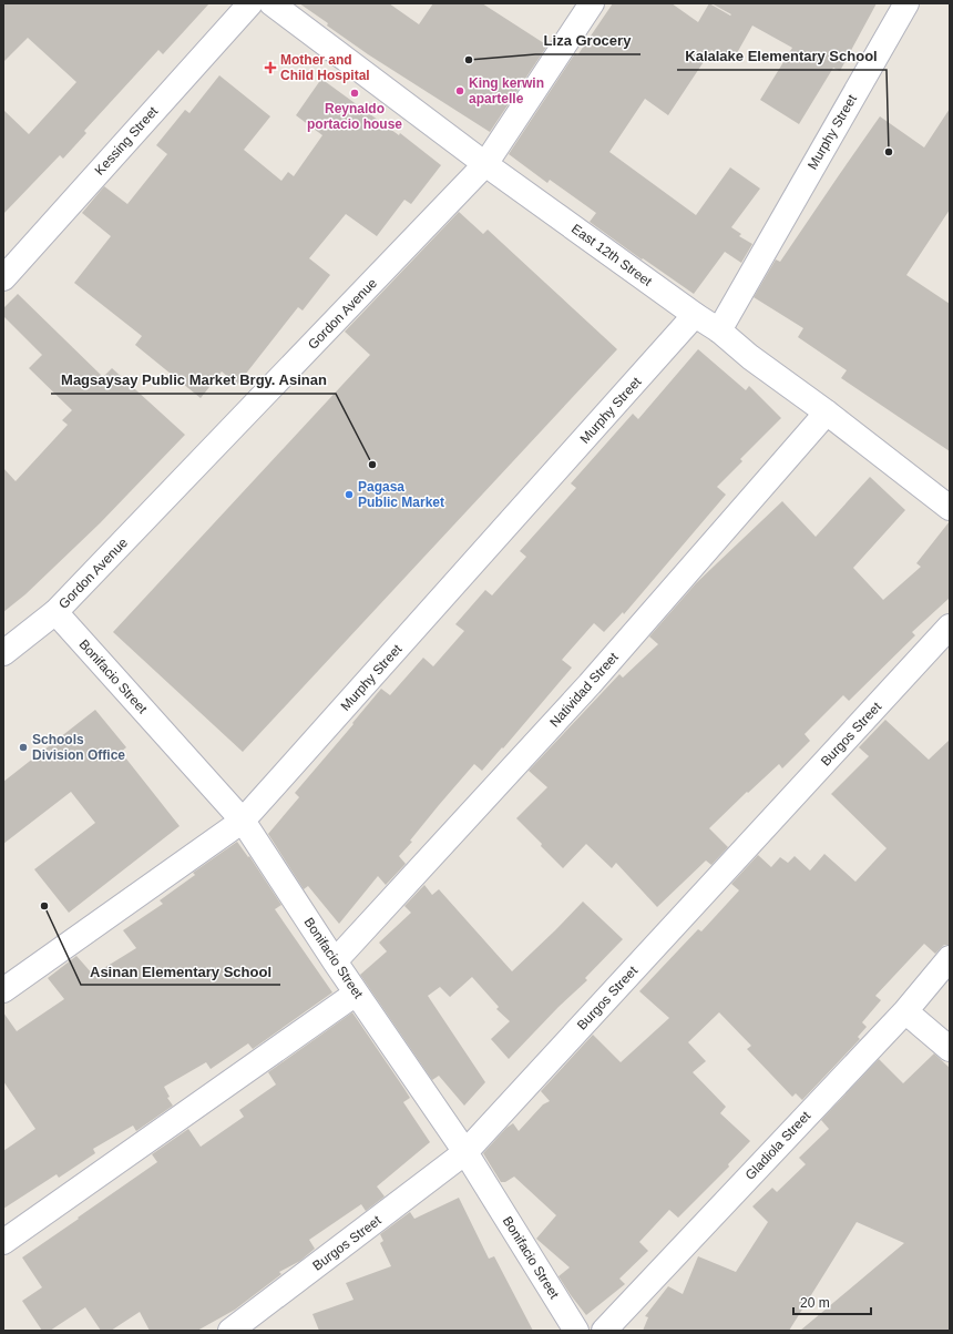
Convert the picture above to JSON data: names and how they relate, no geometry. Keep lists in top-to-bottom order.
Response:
{
  "streets": {
    "street": [
      "Murphy Street",
      "Kessing Street",
      "East 12th Street",
      "Gordon Avenue",
      "Bonifacio Street",
      "Natividad Street",
      "Burgos Street",
      "Gladiola Street"
    ]
  },
  "crossings": [
    ["Murphy Street", "East 12th Street"],
    ["Murphy Street", "Bonifacio Street"],
    ["East 12th Street", "Gordon Avenue"],
    ["East 12th Street", "Natividad Street"],
    ["Gordon Avenue", "Bonifacio Street"],
    ["Bonifacio Street", "Natividad Street"],
    ["Bonifacio Street", "Burgos Street"]
  ],
  "places": {
    "other": [
      "Liza Grocery",
      "King kerwin apartelle",
      "Reynaldo portacio house",
      "Kalalake Elementary School",
      "Magsaysay Public Market Brgy. Asinan",
      "Pagasa Public Market",
      "Schools Division Office",
      "Asinan Elementary School"
    ],
    "health": ["Mother and Child Hospital"]
  },
  "scale_bar": "20 m"
}
